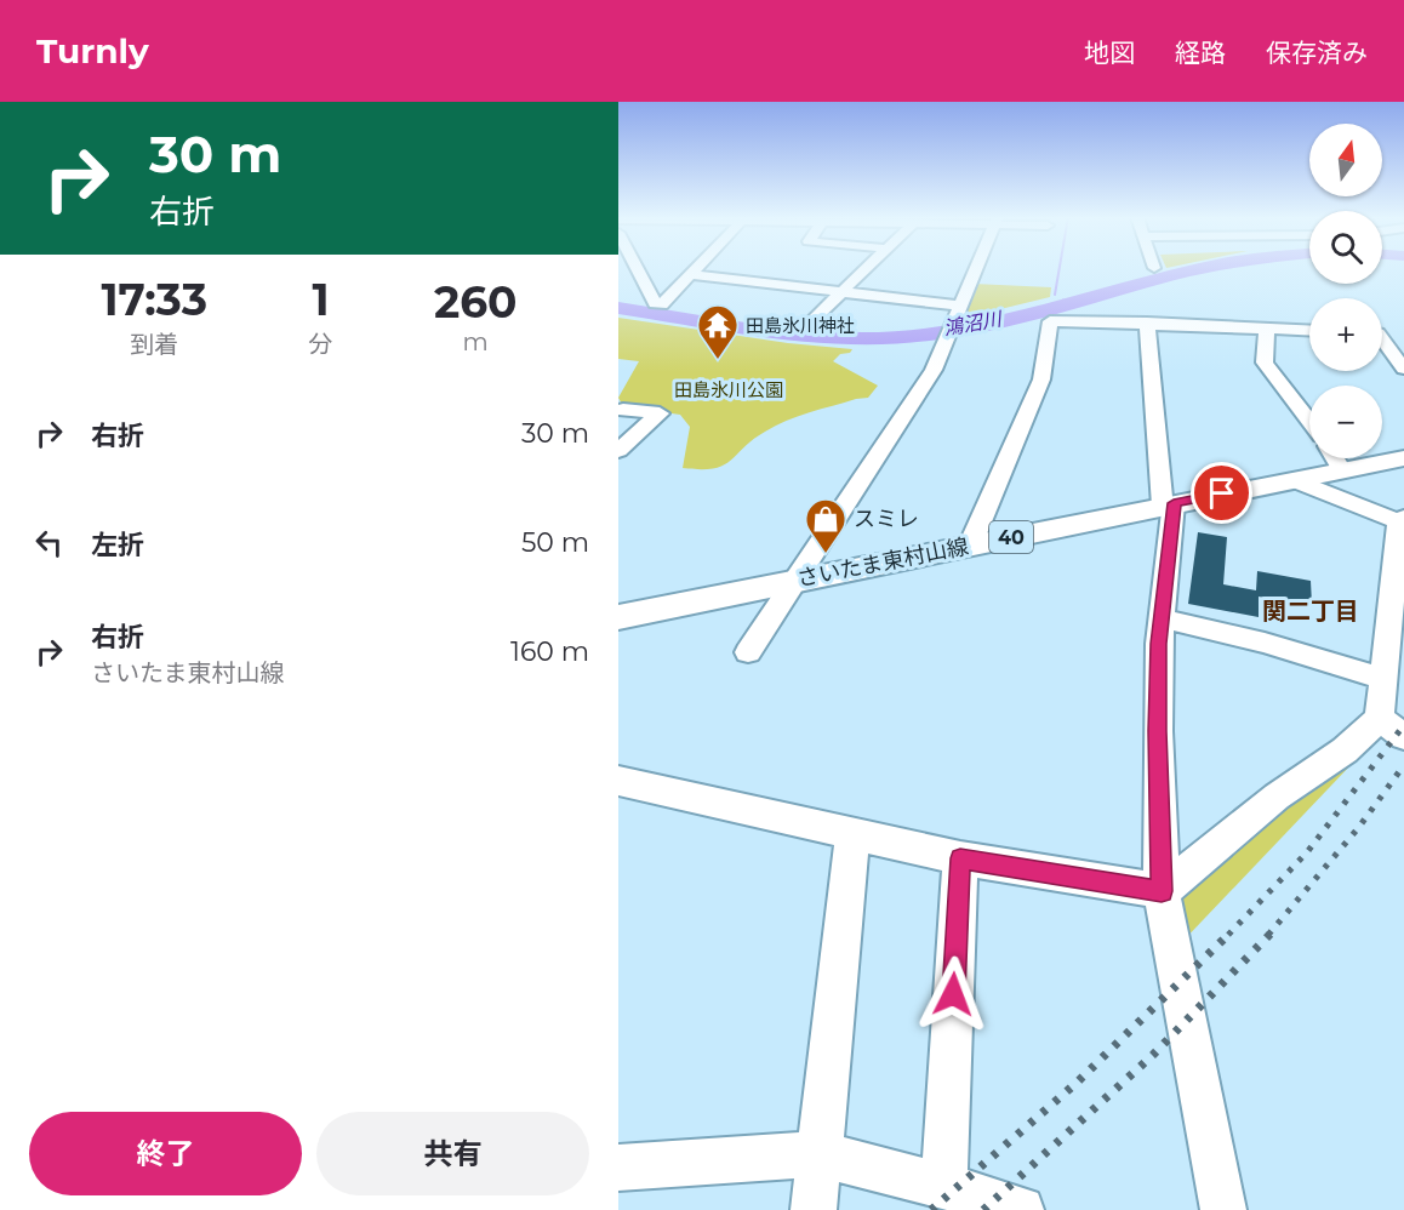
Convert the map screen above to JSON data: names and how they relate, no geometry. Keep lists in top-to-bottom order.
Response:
{
  "streets": {
    "main road": ["40", "さいたま東村山線"]
  },
  "districts": ["関二丁目"],
  "water": ["鴻沼川"],
  "parks": ["田島氷川公園"],
  "places": {
    "temple": ["田島氷川神社"],
    "shop": ["スミレ"]
  },
  "north": "top",
  "page": {
    "header": "Turnly",
    "nav": ["地図", "経路", "保存済み"],
    "turn": ["30 m", "右折"],
    "map_buttons": ["+", "−"],
    "eta": [
      "17:33",
      "到着",
      "1",
      "分",
      "260",
      "m"
    ],
    "list": [
      {
        "name": "右折",
        "value": "30 m"
      },
      {
        "name": "左折",
        "value": "50 m"
      },
      {
        "name": "右折",
        "note": "さいたま東村山線",
        "value": "160 m"
      }
    ],
    "buttons": ["終了", "共有"]
  }
}
